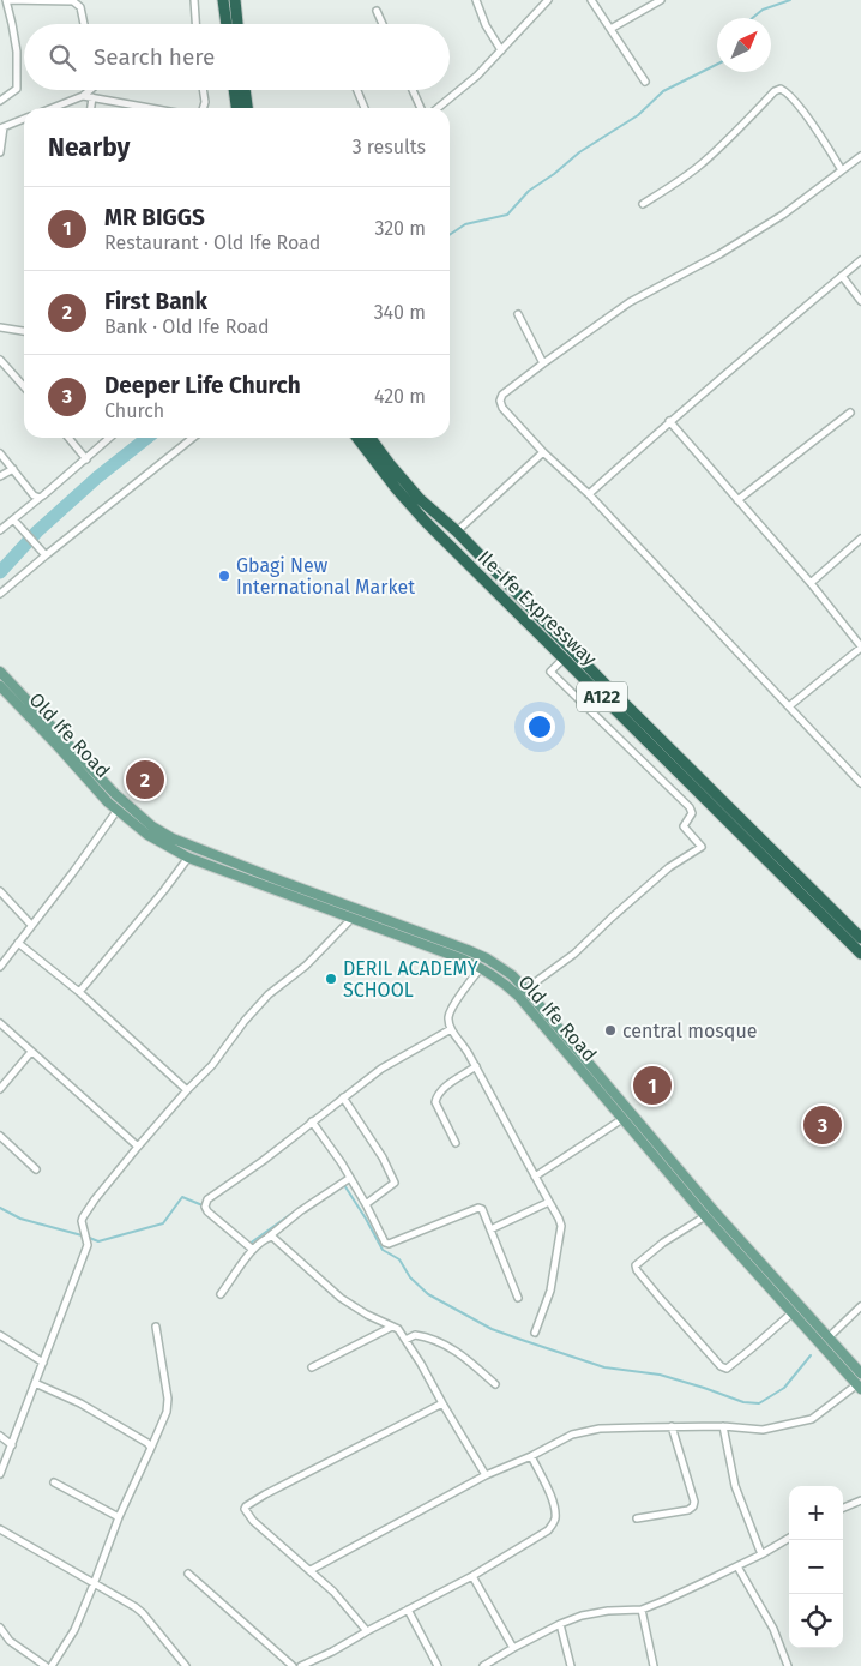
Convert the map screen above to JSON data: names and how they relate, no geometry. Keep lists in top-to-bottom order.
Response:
{
  "streets": {
    "highway": ["Ile-Ife Expressway", "A122"],
    "main road": ["Old Ife Road"]
  },
  "places": ["Gbagi New International Market", "DERIL ACADEMY SCHOOL", "central mosque"],
  "north": "top right",
  "page": {
    "search": "Search here",
    "heading": ["Nearby", "3 results"],
    "list": [
      {
        "mark": "1",
        "name": "MR BIGGS",
        "note": "Restaurant · Old Ife Road",
        "value": "320 m"
      },
      {
        "mark": "2",
        "name": "First Bank",
        "note": "Bank · Old Ife Road",
        "value": "340 m"
      },
      {
        "mark": "3",
        "name": "Deeper Life Church",
        "note": "Church",
        "value": "420 m"
      }
    ],
    "pins": ["2", "1", "3"],
    "map_buttons": ["+", "−"]
  }
}
